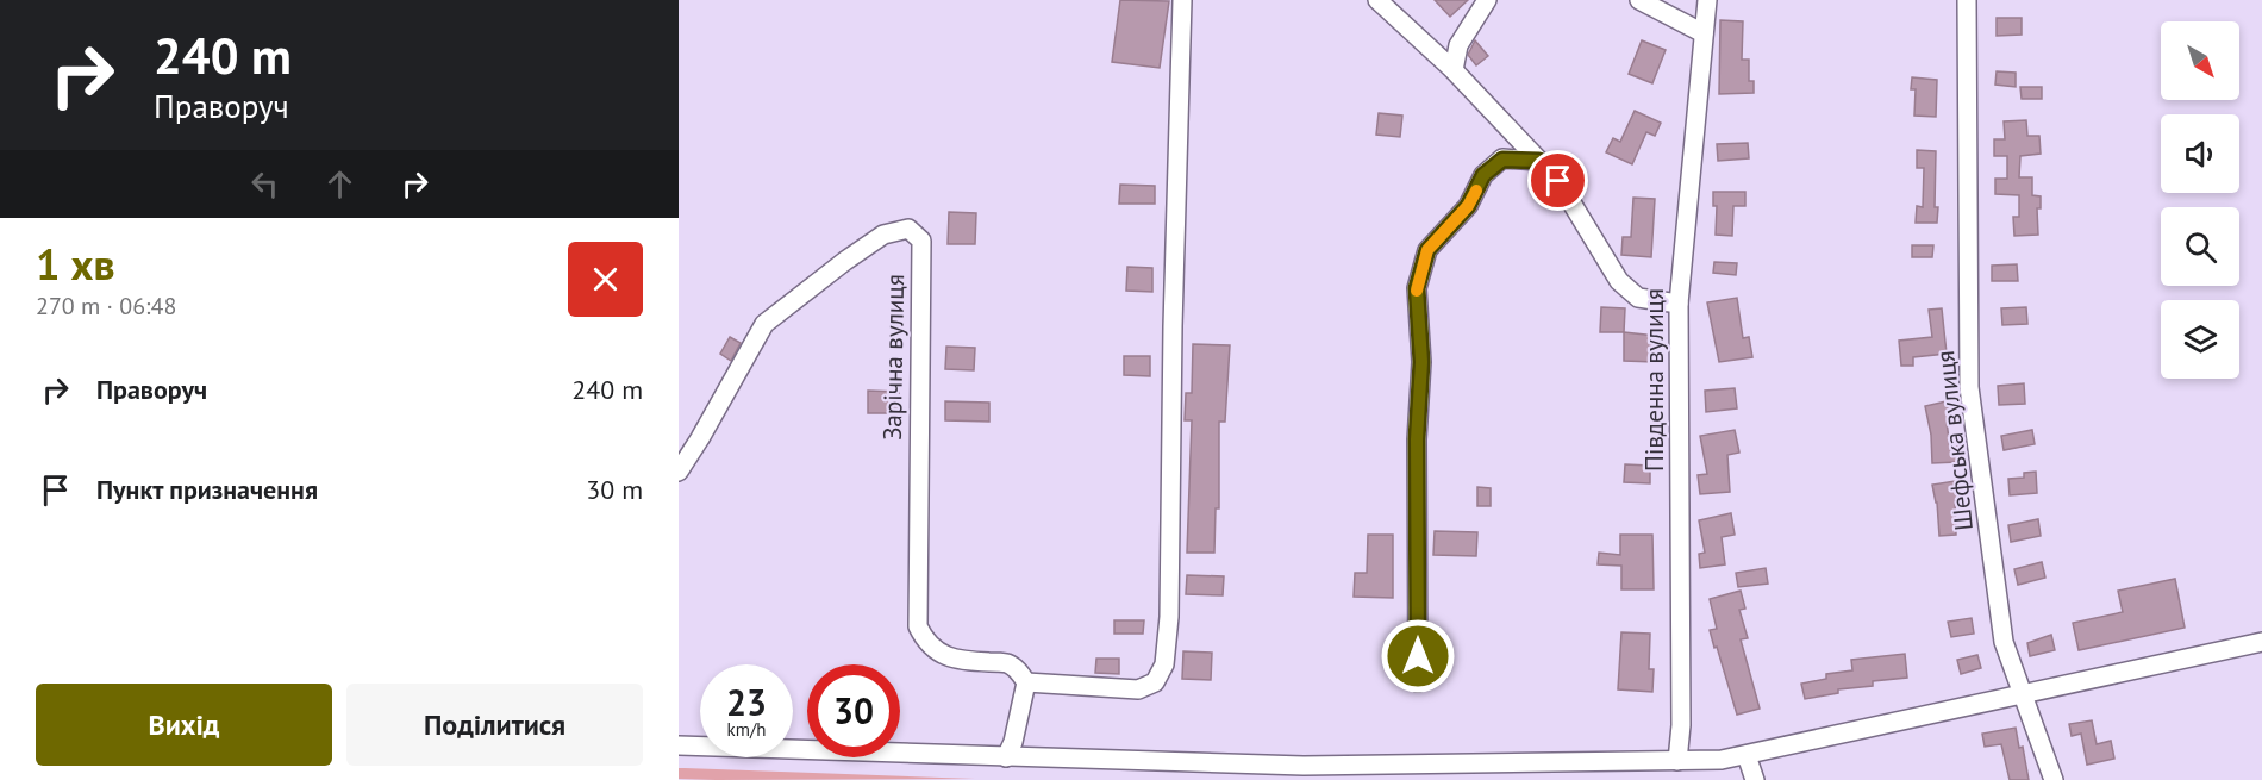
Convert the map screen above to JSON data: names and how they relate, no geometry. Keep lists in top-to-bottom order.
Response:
{
  "streets": {
    "street": ["Зарічна вулиця", "Південна вулиця", "Шефська вулиця"]
  },
  "north": "bottom right",
  "page": {
    "turn": ["240 m", "Праворуч"],
    "heading": ["1 хв", "270 m · 06:48"],
    "list": [
      {
        "name": "Праворуч",
        "value": "240 m"
      },
      {
        "name": "Пункт призначення",
        "value": "30 m"
      }
    ],
    "speed": "23 km/h",
    "limit": "30",
    "buttons": ["Вихід", "Поділитися"]
  }
}
